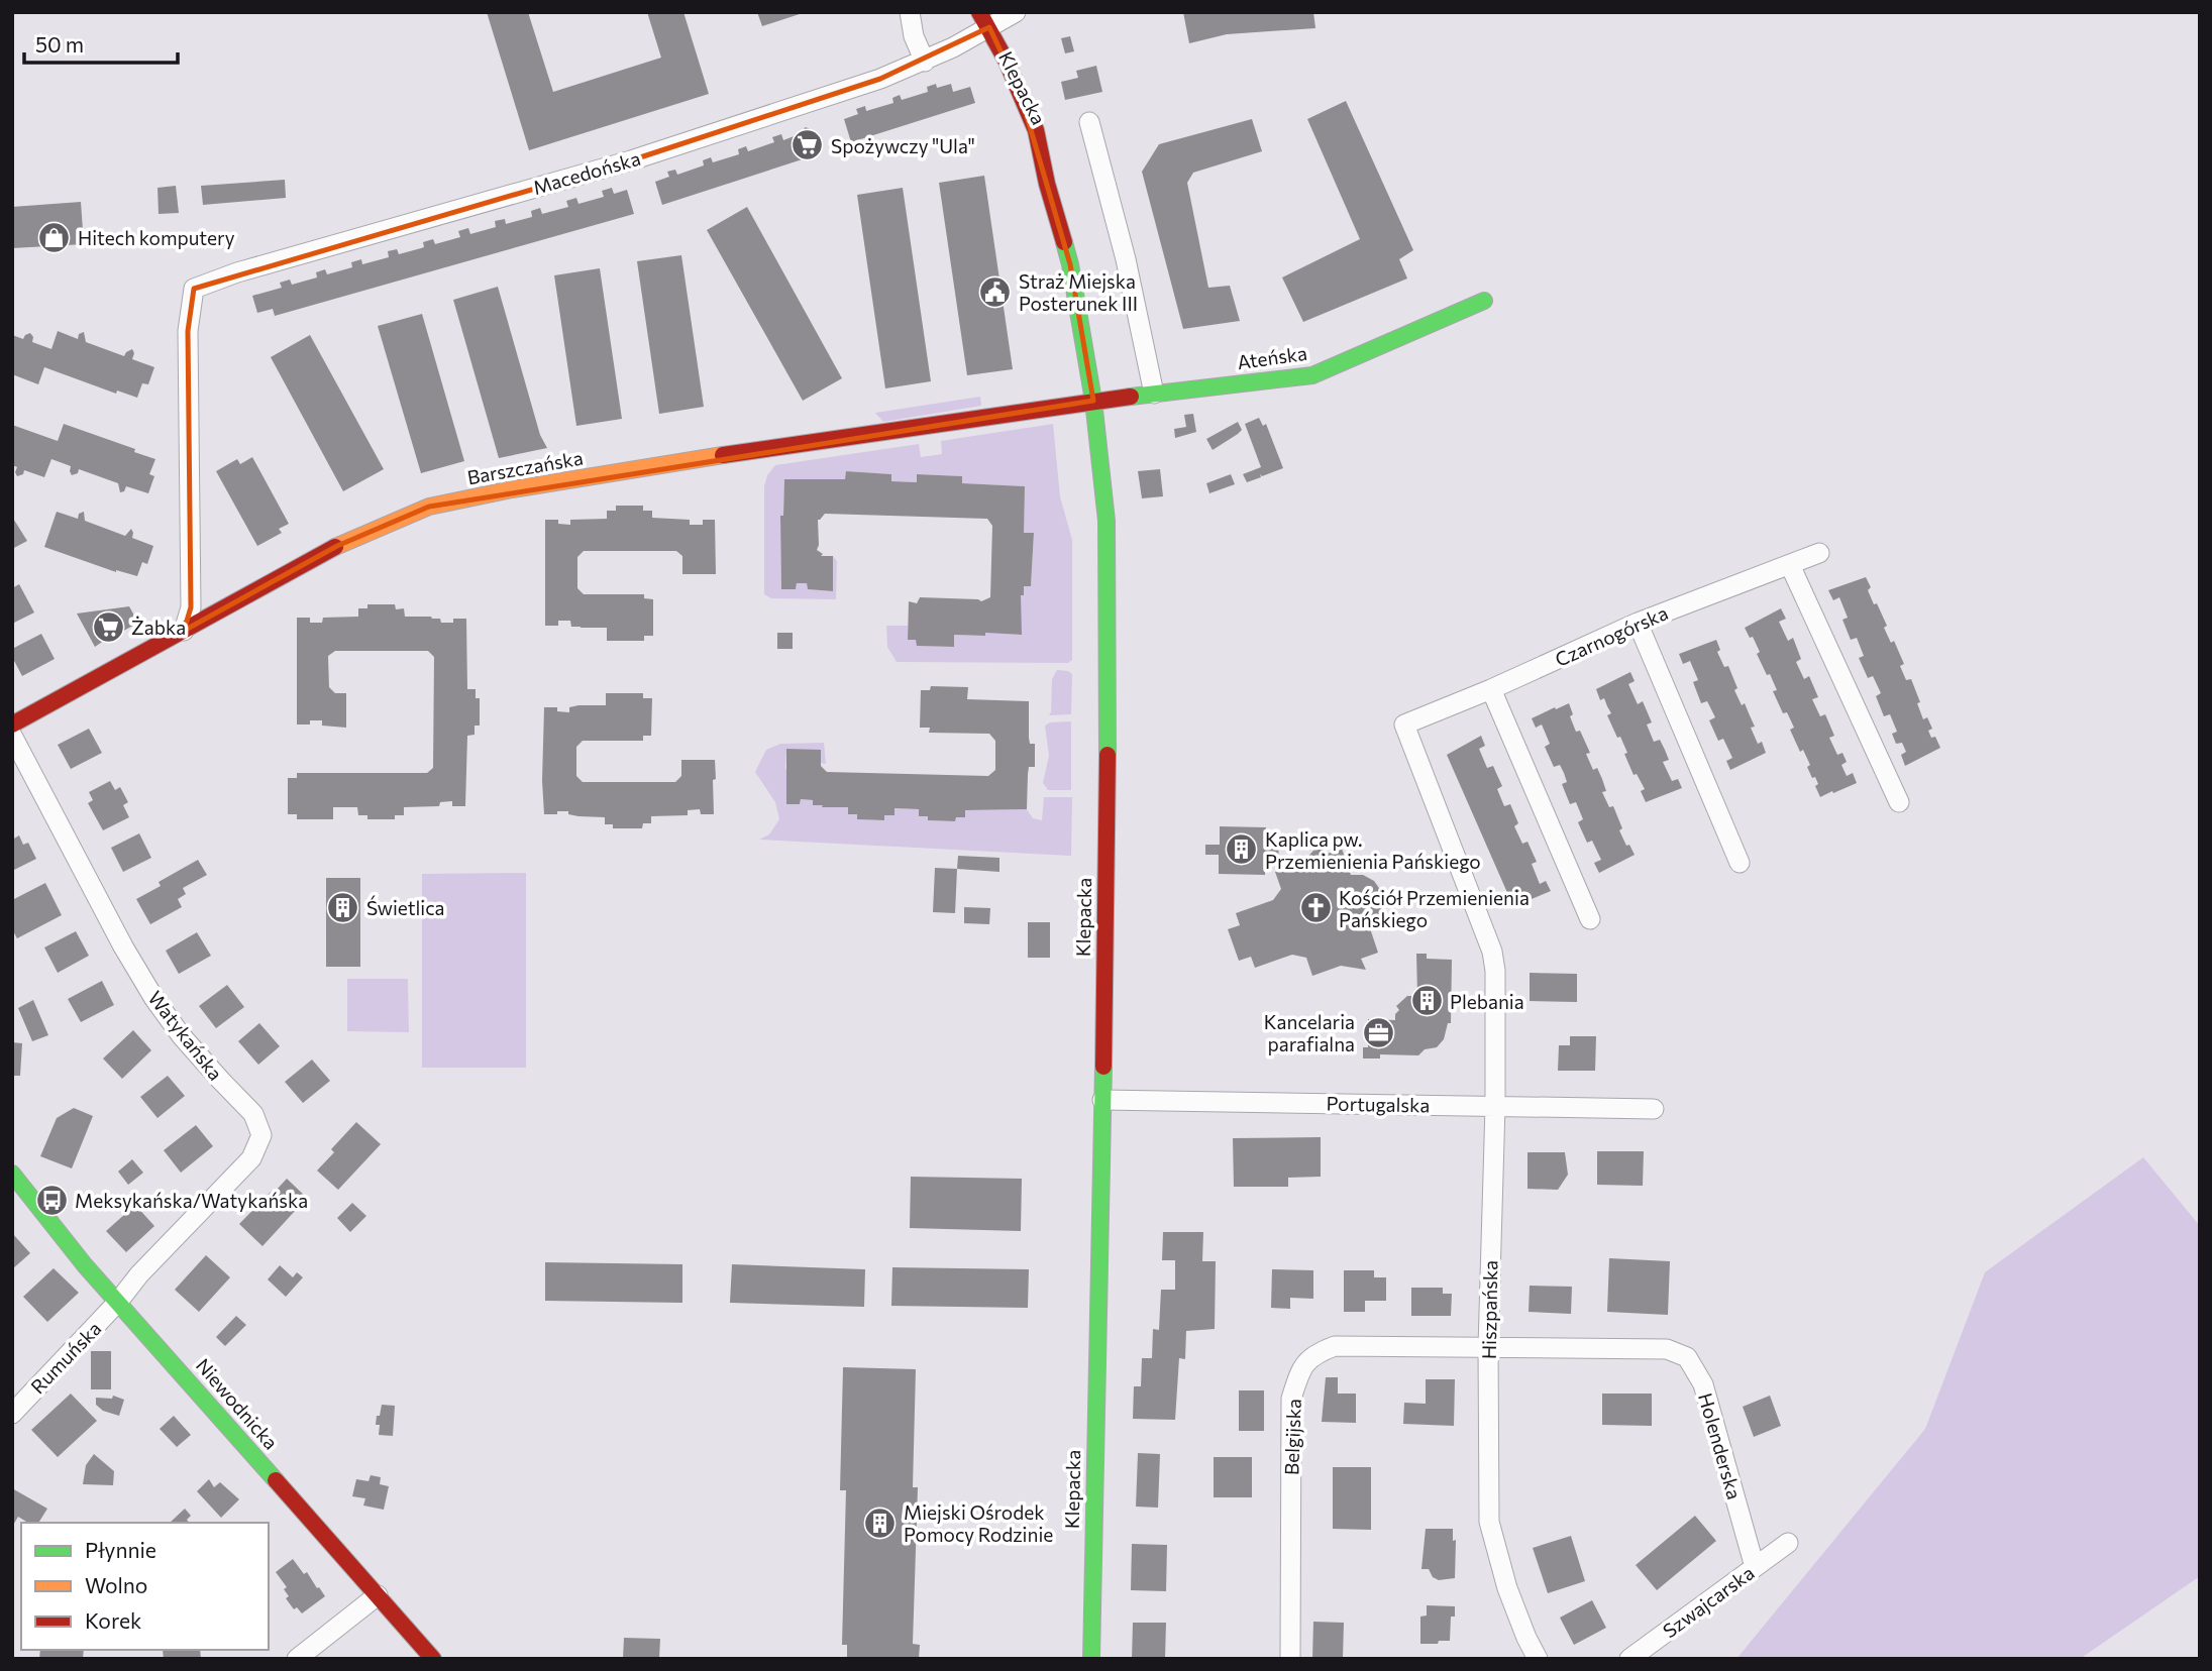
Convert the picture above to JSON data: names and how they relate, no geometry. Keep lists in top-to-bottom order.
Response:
{
  "streets": {
    "street": [
      "Klepacka",
      "Macedońska",
      "Ateńska",
      "Barszczańska",
      "Czarnogórska",
      "Watykańska",
      "Portugalska",
      "Hiszpańska",
      "Rumuńska",
      "Niewodnicka",
      "Belgijska",
      "Holenderska",
      "Szwajcarska"
    ]
  },
  "crossings": [
    ["Klepacka", "Macedońska"],
    ["Klepacka", "Ateńska"],
    ["Klepacka", "Barszczańska"],
    ["Klepacka", "Portugalska"],
    ["Macedońska", "Barszczańska"],
    ["Ateńska", "Barszczańska"],
    ["Czarnogórska", "Hiszpańska"],
    ["Watykańska", "Rumuńska"],
    ["Watykańska", "Niewodnicka"],
    ["Portugalska", "Hiszpańska"],
    ["Hiszpańska", "Belgijska"],
    ["Hiszpańska", "Holenderska"],
    ["Rumuńska", "Niewodnicka"],
    ["Belgijska", "Holenderska"],
    ["Holenderska", "Szwajcarska"]
  ],
  "places": {
    "supermarket": ["Spożywczy \"Ula\"", "Żabka"],
    "shop": ["Hitech komputery"],
    "public building": ["Straż Miejska Posterunek III"],
    "building": [
      "Kaplica pw. Przemienienia Pańskiego",
      "Świetlica",
      "Plebania",
      "Miejski Ośrodek Pomocy Rodzinie"
    ],
    "church": ["Kościół Przemienienia Pańskiego"],
    "office": ["Kancelaria parafialna"],
    "bus stop": ["Meksykańska/Watykańska"]
  },
  "legend": ["Płynnie", "Wolno", "Korek"],
  "scale_bar": "50 m"
}
